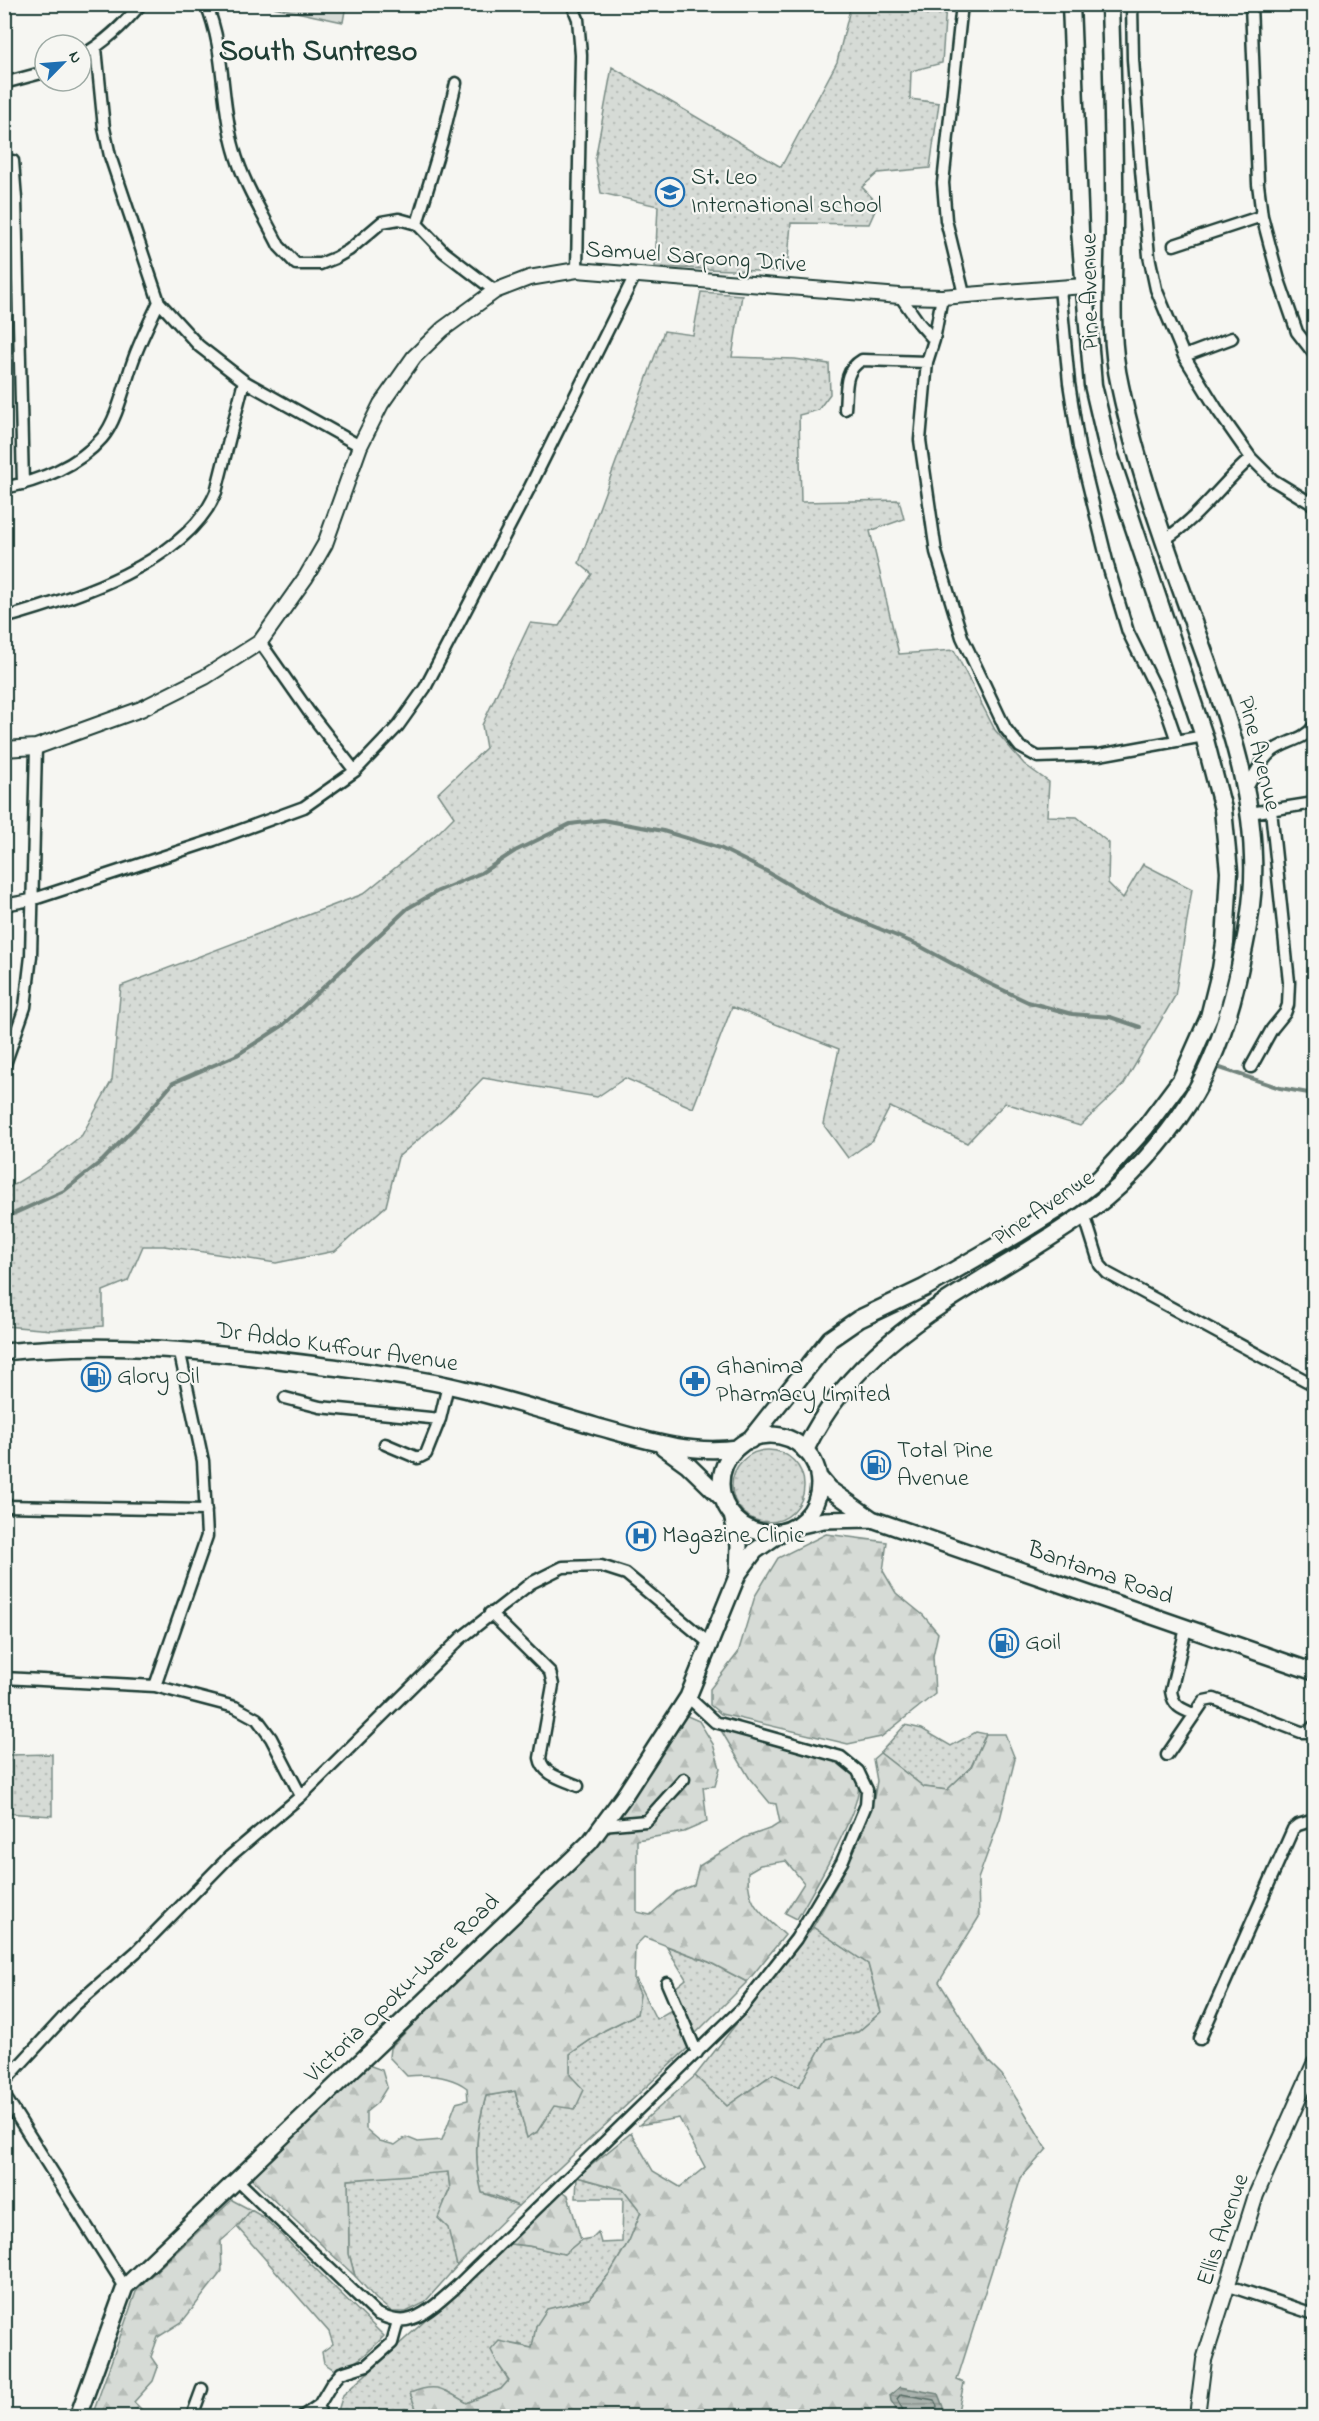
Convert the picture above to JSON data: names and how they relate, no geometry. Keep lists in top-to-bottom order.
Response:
{
  "streets": {
    "main road": [
      "Pine Avenue",
      "Dr Addo Kuffour Avenue",
      "Bantama Road",
      "Victoria Opoku-Ware Road"
    ],
    "street": ["Samuel Sarpong Drive", "Ellis Avenue"]
  },
  "districts": ["South Suntreso"],
  "places": {
    "school or university": ["St. Leo International school"],
    "fuel station": ["Glory Oil", "Total Pine Avenue", "Goil"],
    "pharmacy": ["Ghanima Pharmacy Limited"],
    "hospital": ["Magazine Clinic"]
  },
  "north": "top right"
}
